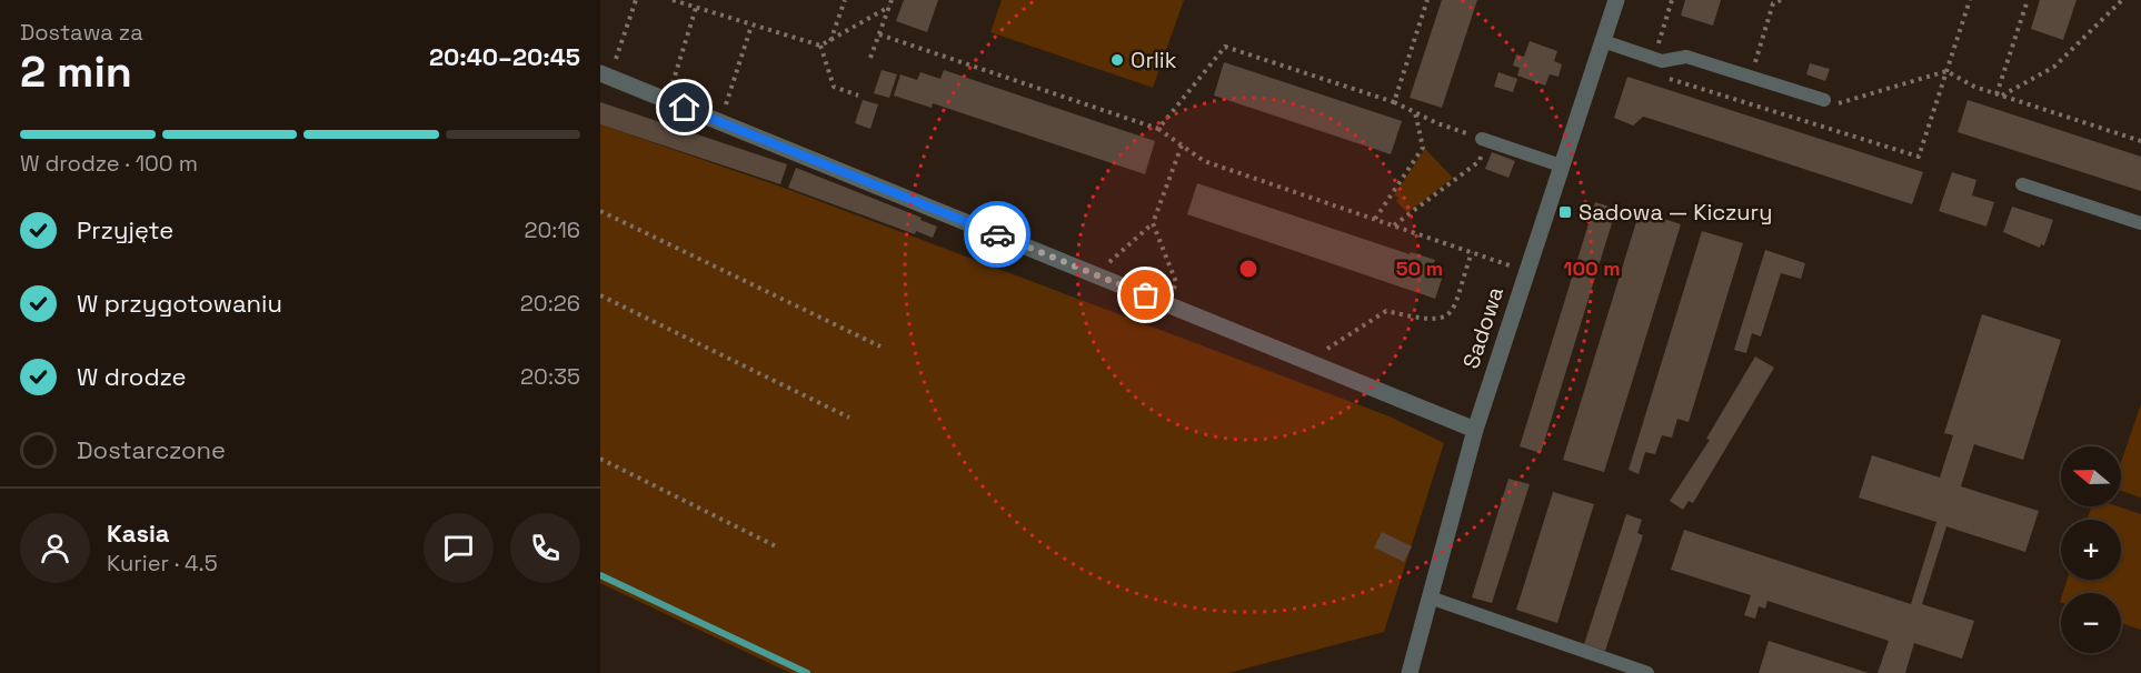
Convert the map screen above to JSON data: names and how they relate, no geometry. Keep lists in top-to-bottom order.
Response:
{
  "streets": {
    "street": ["Sadowa"]
  },
  "places": {
    "other": ["Orlik"],
    "transit": ["Sadowa — Kiczury"]
  },
  "north": "left",
  "page": {
    "heading": ["2 min", "Dostawa za", "20:40–20:45"],
    "panel": ["Kasia", "Kurier · 4.5"],
    "bar": "W drodze · 100 m",
    "list": [
      ["Przyjęte", "20:16"],
      ["W przygotowaniu", "20:26"],
      ["W drodze", "20:35"],
      "Dostarczone"
    ],
    "map_buttons": ["+", "−"]
  },
  "rings": ["50 m", "100 m"]
}
